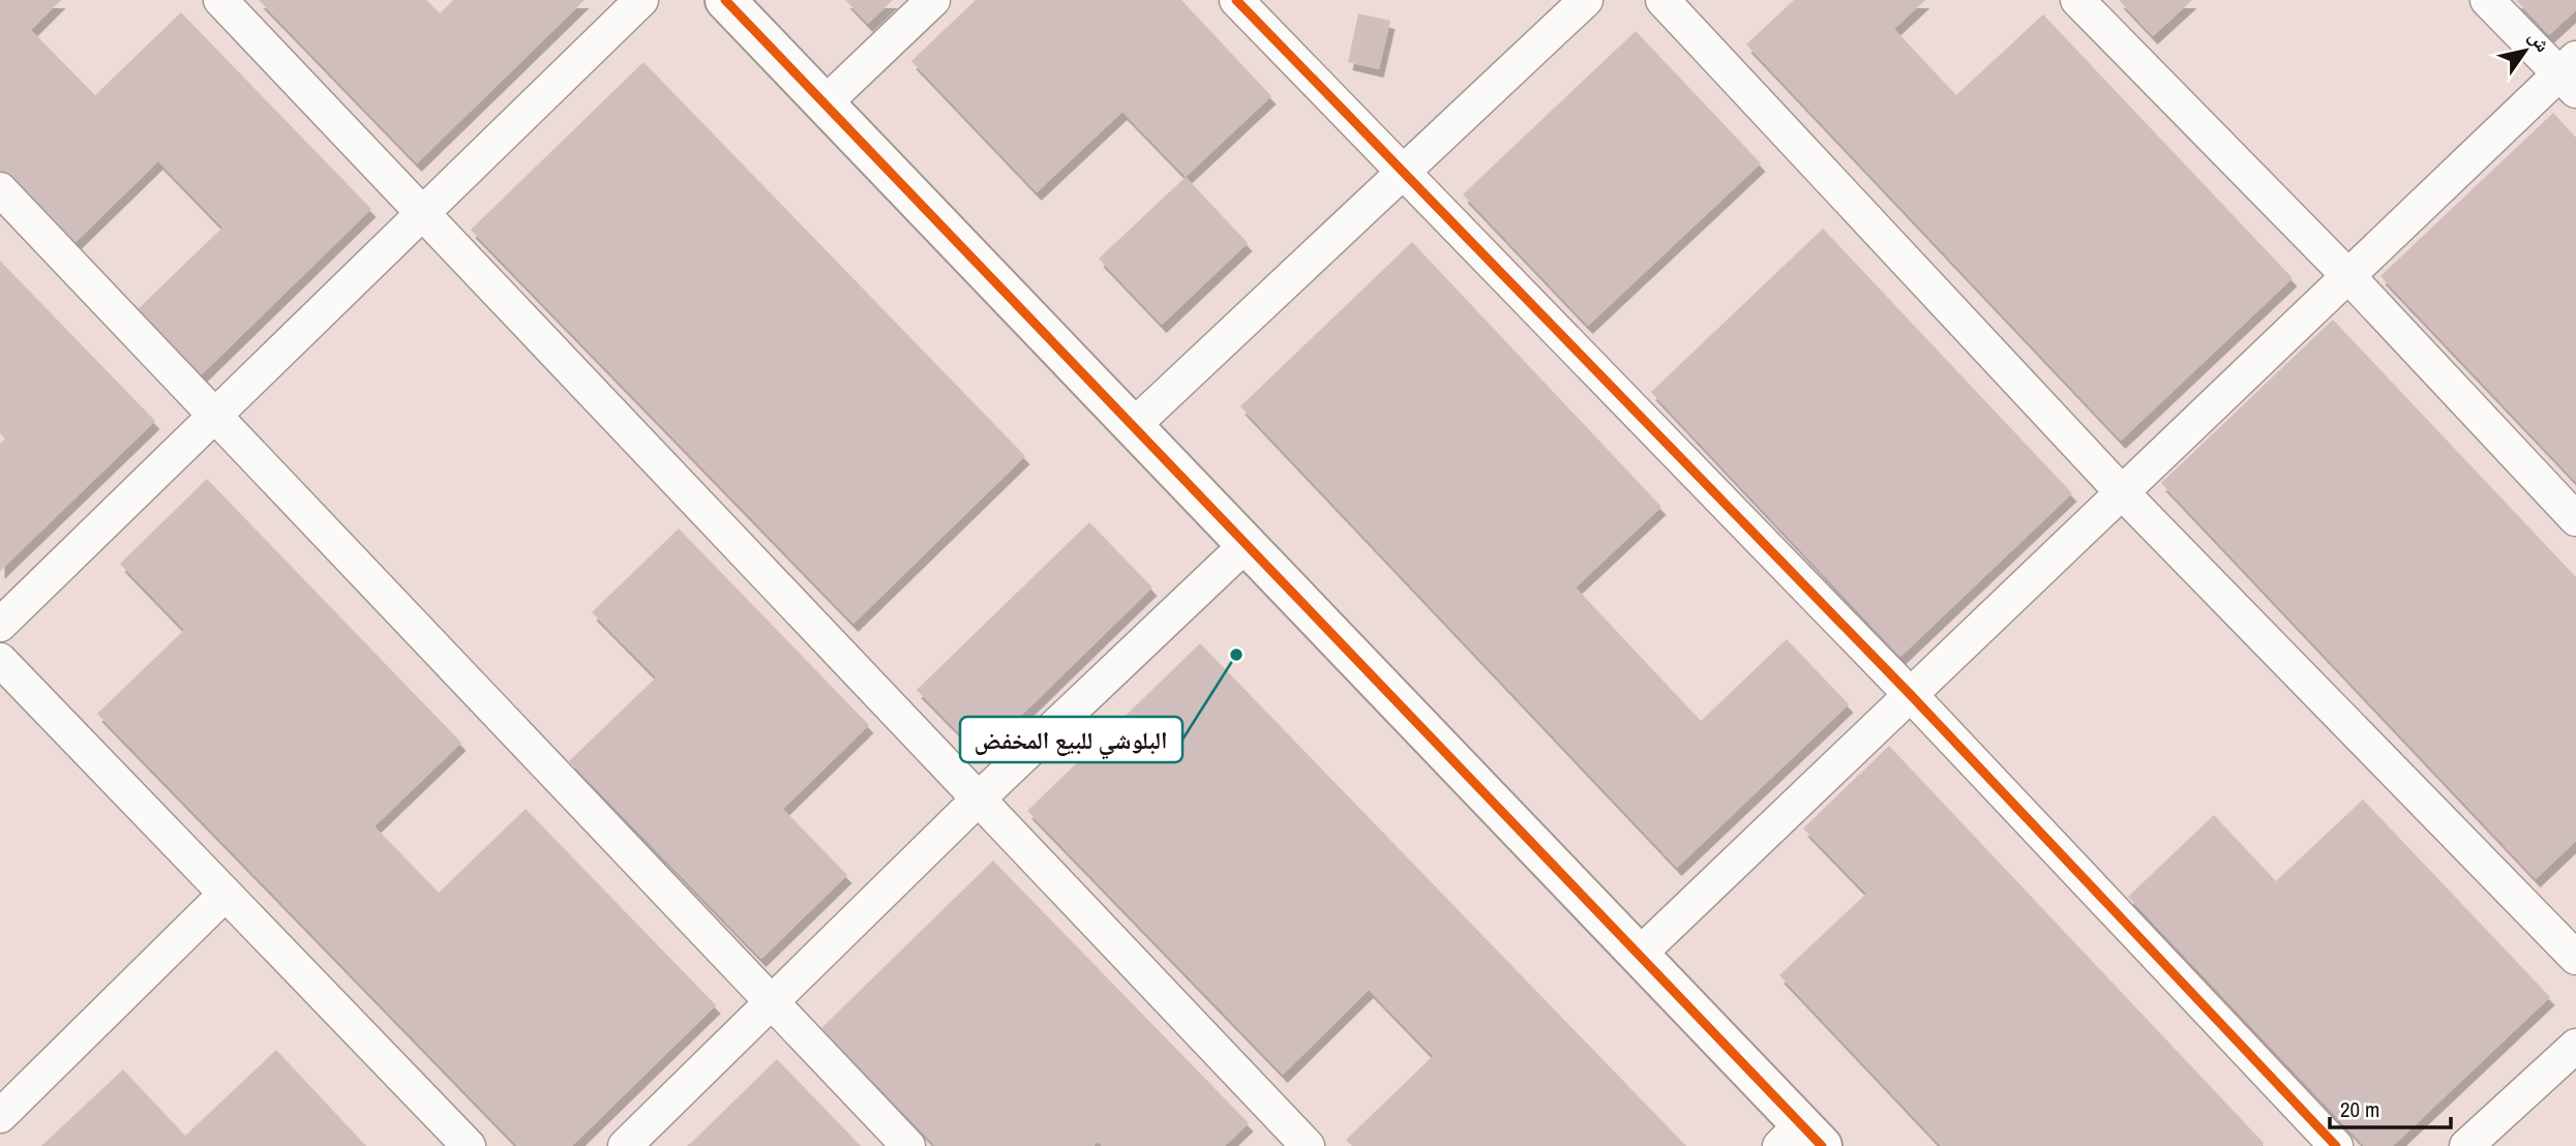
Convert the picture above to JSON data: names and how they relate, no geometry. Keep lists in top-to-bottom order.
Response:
{
  "places": ["البلوشي للبيع المخفض"],
  "scale_bar": "20 m",
  "north": "top right"
}
